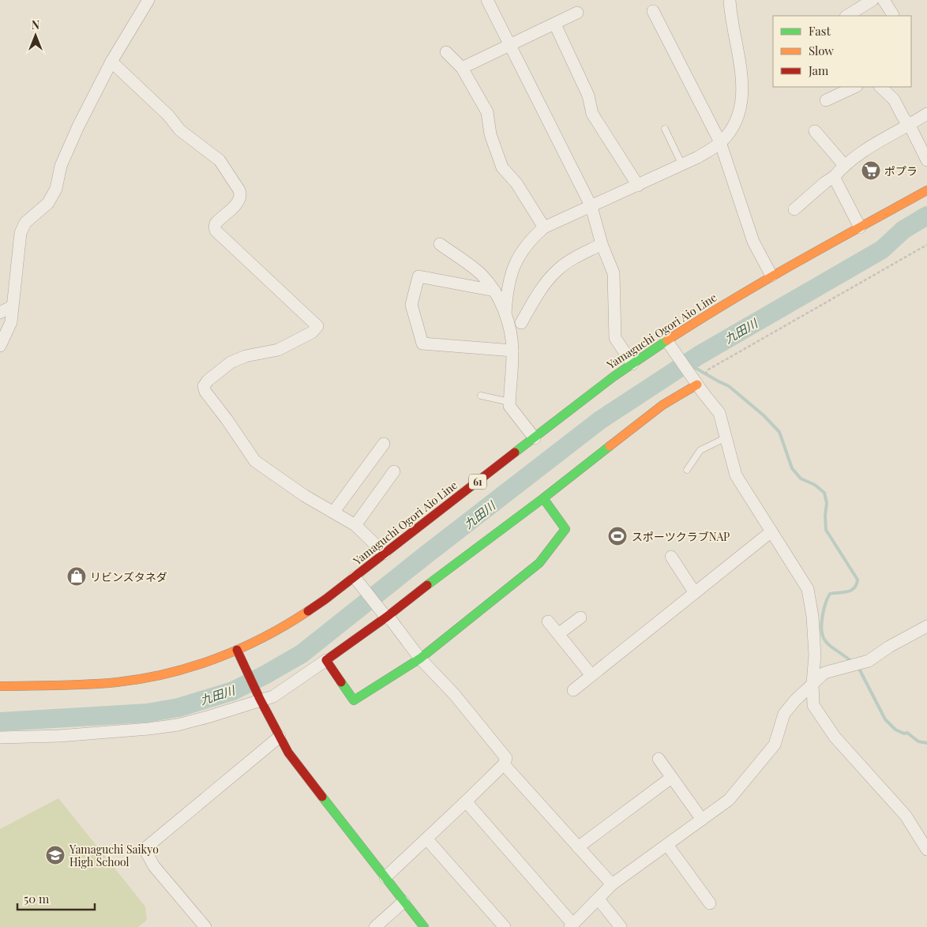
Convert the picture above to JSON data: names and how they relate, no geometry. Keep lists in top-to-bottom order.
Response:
{
  "streets": {
    "street": ["Yamaguchi Ogori Aio Line", "61"]
  },
  "water": ["九田川"],
  "places": {
    "supermarket": ["ポプラ"],
    "sports": ["スポーツクラブNAP"],
    "shop": ["リビンズタネダ"],
    "school or university": ["Yamaguchi Saikyo High School"]
  },
  "legend": ["Fast", "Slow", "Jam"],
  "scale_bar": "50 m",
  "north": "top"
}
